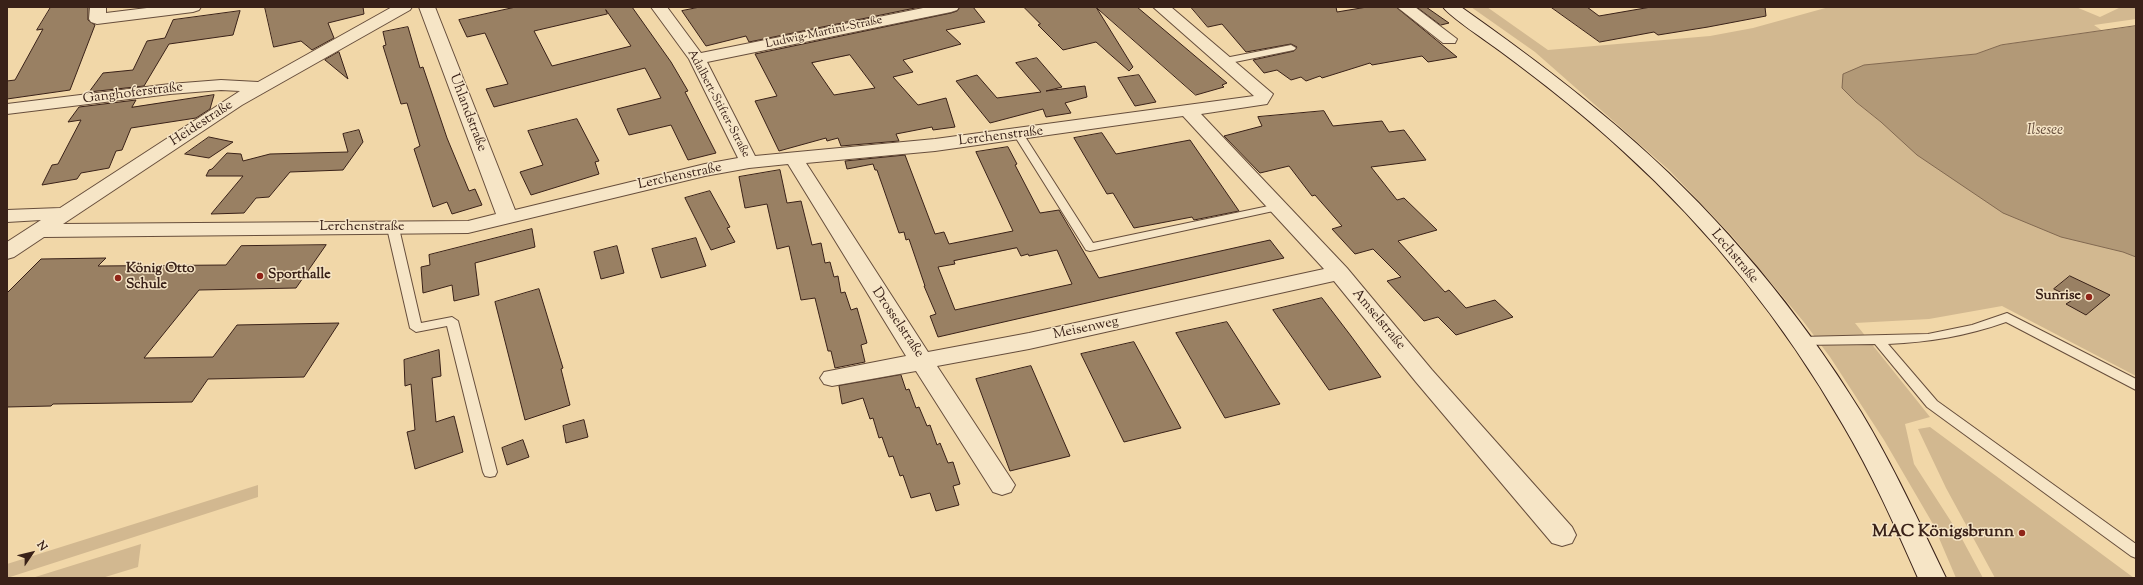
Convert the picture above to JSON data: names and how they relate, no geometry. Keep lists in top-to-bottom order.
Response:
{
  "streets": {
    "street": [
      "Ludwig-Martini-Straße",
      "Ganghoferstraße",
      "Adalbert-Stifter-Straße",
      "Uhlandstraße",
      "Heidestraße",
      "Lerchenstraße",
      "Lechstraße",
      "Amselstraße",
      "Drosselstraße",
      "Meisenweg"
    ]
  },
  "crossings": [
    ["Ludwig-Martini-Straße", "Adalbert-Stifter-Straße"],
    ["Ganghoferstraße", "Heidestraße"],
    ["Adalbert-Stifter-Straße", "Lerchenstraße"],
    ["Uhlandstraße", "Lerchenstraße"],
    ["Heidestraße", "Lerchenstraße"],
    ["Lerchenstraße", "Amselstraße"],
    ["Lerchenstraße", "Drosselstraße"],
    ["Amselstraße", "Meisenweg"],
    ["Drosselstraße", "Meisenweg"]
  ],
  "water": ["Ilsesee"],
  "places": [
    "Sporthalle",
    "König Otto Schule",
    "Sunrise",
    "MAC Königsbrunn"
  ],
  "north": "top right"
}
